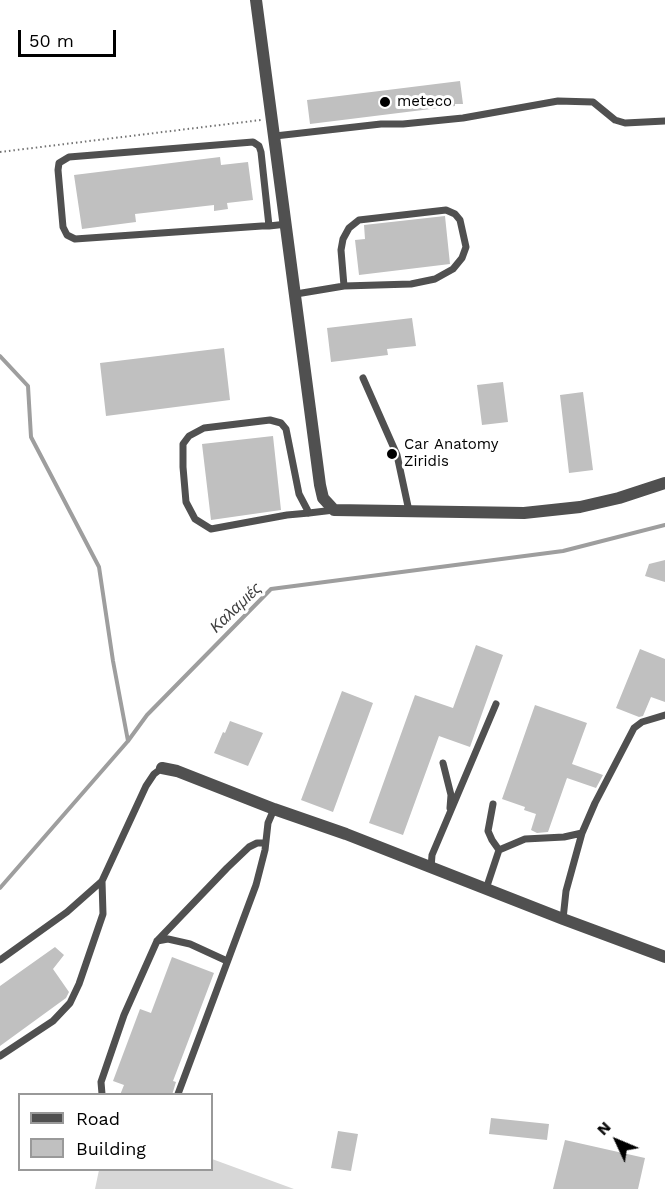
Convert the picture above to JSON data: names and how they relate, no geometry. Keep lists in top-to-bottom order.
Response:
{
  "water": ["Καλαμιές"],
  "places": ["meteco", "Car Anatomy Ziridis"],
  "legend": ["Road", "Building"],
  "scale_bar": "50 m",
  "north": "top left"
}
